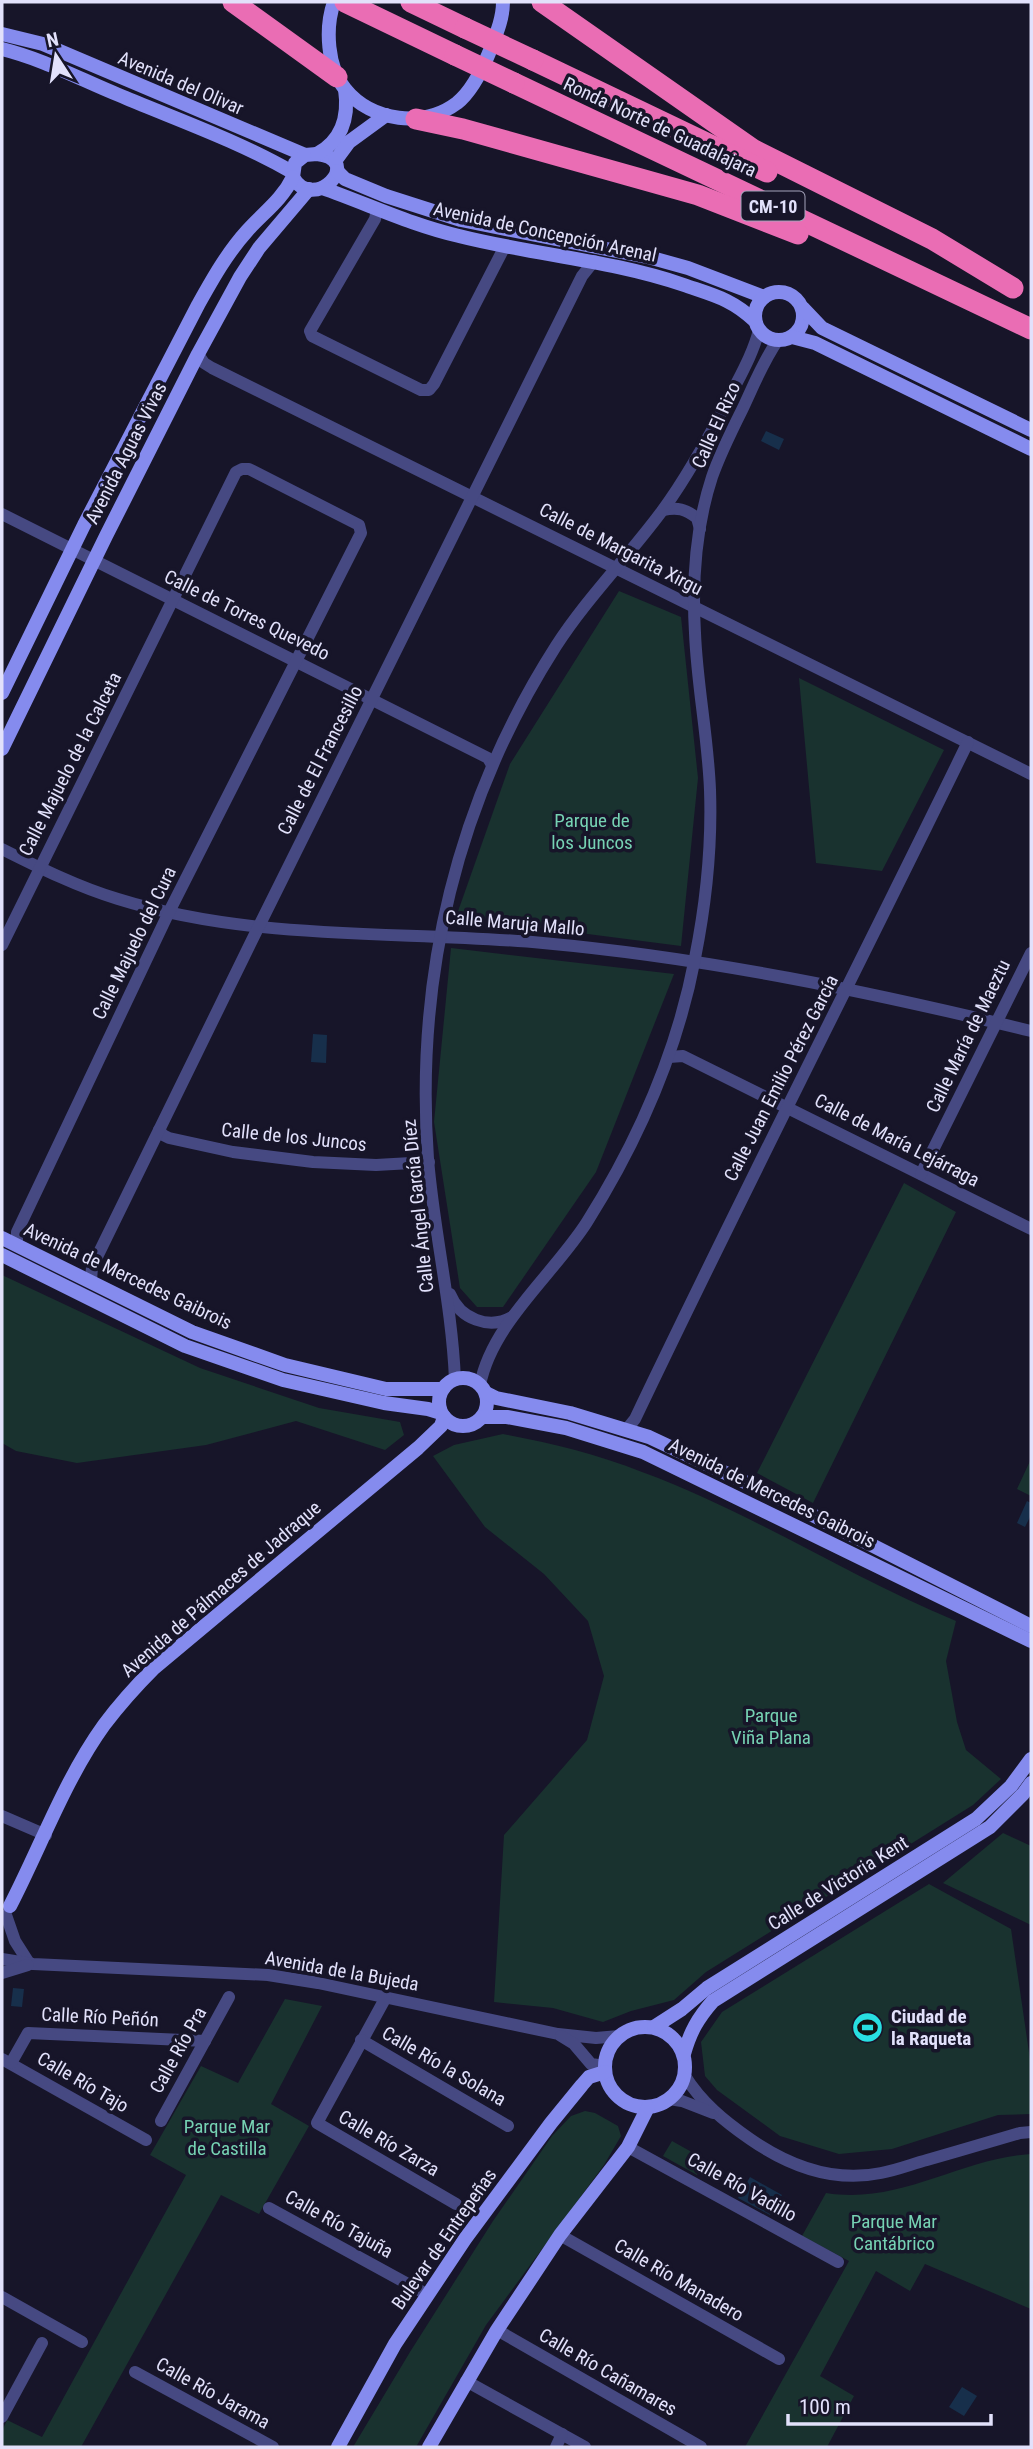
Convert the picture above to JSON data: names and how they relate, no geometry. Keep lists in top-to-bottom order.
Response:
{
  "streets": {
    "highway": ["Ronda Norte de Guadalajara", "CM-10"],
    "street": [
      "Avenida del Olivar",
      "Avenida de Concepción Arenal",
      "Calle El Rizo",
      "Avenida Aguas Vivas",
      "Calle de Margarita Xirgu",
      "Calle de Torres Quevedo",
      "Calle de El Francesillo",
      "Calle Majuelo de la Calceta",
      "Calle Maruja Mallo",
      "Calle Majuelo del Cura",
      "Calle María de Maeztu",
      "Calle Juan Emilio Pérez García",
      "Calle de los Juncos",
      "Calle de María Lejárraga",
      "Calle Ángel García Díez",
      "Avenida de Mercedes Gaibrois",
      "Avenida de Pálmaces de Jadraque",
      "Calle de Victoria Kent",
      "Avenida de la Bujeda",
      "Calle Río Peñón",
      "Calle Río Pra",
      "Calle Río la Solana",
      "Calle Río Tajo",
      "Calle Río Zarza",
      "Calle Río Vadillo",
      "Calle Río Tajuña",
      "Bulevar de Entrepeñas",
      "Calle Río Manadero",
      "Calle Río Cañamares",
      "Calle Río Jarama"
    ]
  },
  "crossings": [
    ["Avenida del Olivar", "Avenida de Concepción Arenal"],
    ["Avenida del Olivar", "Avenida Aguas Vivas"],
    ["Ronda Norte de Guadalajara", "CM-10"],
    ["Avenida de Concepción Arenal", "Calle El Rizo"],
    ["Avenida de Concepción Arenal", "Avenida Aguas Vivas"],
    ["Avenida de Concepción Arenal", "Calle de El Francesillo"],
    ["Calle El Rizo", "Calle de Margarita Xirgu"],
    ["Calle El Rizo", "Calle Maruja Mallo"],
    ["Calle El Rizo", "Calle de María Lejárraga"],
    ["Calle El Rizo", "Calle Ángel García Díez"],
    ["Calle El Rizo", "Avenida de Mercedes Gaibrois"],
    ["Calle El Rizo", "Avenida de Pálmaces de Jadraque"],
    ["Avenida Aguas Vivas", "Calle de Margarita Xirgu"],
    ["Avenida Aguas Vivas", "Calle de Torres Quevedo"],
    ["Calle de Margarita Xirgu", "Calle de El Francesillo"],
    ["Calle de Margarita Xirgu", "Calle Juan Emilio Pérez García"],
    ["Calle de Margarita Xirgu", "Calle Ángel García Díez"],
    ["Calle de Torres Quevedo", "Calle de El Francesillo"],
    ["Calle de Torres Quevedo", "Calle Majuelo de la Calceta"],
    ["Calle de Torres Quevedo", "Calle Majuelo del Cura"],
    ["Calle de Torres Quevedo", "Calle Ángel García Díez"],
    ["Calle de El Francesillo", "Calle Maruja Mallo"],
    ["Calle de El Francesillo", "Calle de los Juncos"],
    ["Calle de El Francesillo", "Avenida de Mercedes Gaibrois"],
    ["Calle Majuelo de la Calceta", "Calle Maruja Mallo"],
    ["Calle Majuelo de la Calceta", "Calle Majuelo del Cura"],
    ["Calle Maruja Mallo", "Calle Majuelo del Cura"],
    ["Calle Maruja Mallo", "Calle María de Maeztu"],
    ["Calle Maruja Mallo", "Calle Juan Emilio Pérez García"],
    ["Calle Maruja Mallo", "Calle Ángel García Díez"],
    ["Calle Majuelo del Cura", "Avenida de Mercedes Gaibrois"],
    ["Calle María de Maeztu", "Calle de María Lejárraga"],
    ["Calle Juan Emilio Pérez García", "Calle de María Lejárraga"],
    ["Calle Juan Emilio Pérez García", "Avenida de Mercedes Gaibrois"],
    ["Calle de los Juncos", "Calle Ángel García Díez"],
    ["Calle Ángel García Díez", "Avenida de Mercedes Gaibrois"],
    ["Calle Ángel García Díez", "Avenida de Pálmaces de Jadraque"],
    ["Avenida de Mercedes Gaibrois", "Avenida de Pálmaces de Jadraque"],
    ["Calle de Victoria Kent", "Avenida de la Bujeda"],
    ["Calle de Victoria Kent", "Bulevar de Entrepeñas"],
    ["Avenida de la Bujeda", "Calle Río Zarza"],
    ["Avenida de la Bujeda", "Bulevar de Entrepeñas"],
    ["Calle Río Peñón", "Calle Río Pra"],
    ["Calle Río Peñón", "Calle Río Tajo"],
    ["Calle Río la Solana", "Calle Río Zarza"],
    ["Calle Río Tajuña", "Bulevar de Entrepeñas"]
  ],
  "parks": [
    "Parque de los Juncos",
    "Parque Viña Plana",
    "Parque Mar de Castilla",
    "Parque Mar Cantábrico"
  ],
  "places": {
    "sports": ["Ciudad de la Raqueta"]
  },
  "scale_bar": "100 m",
  "north": "top"
}
